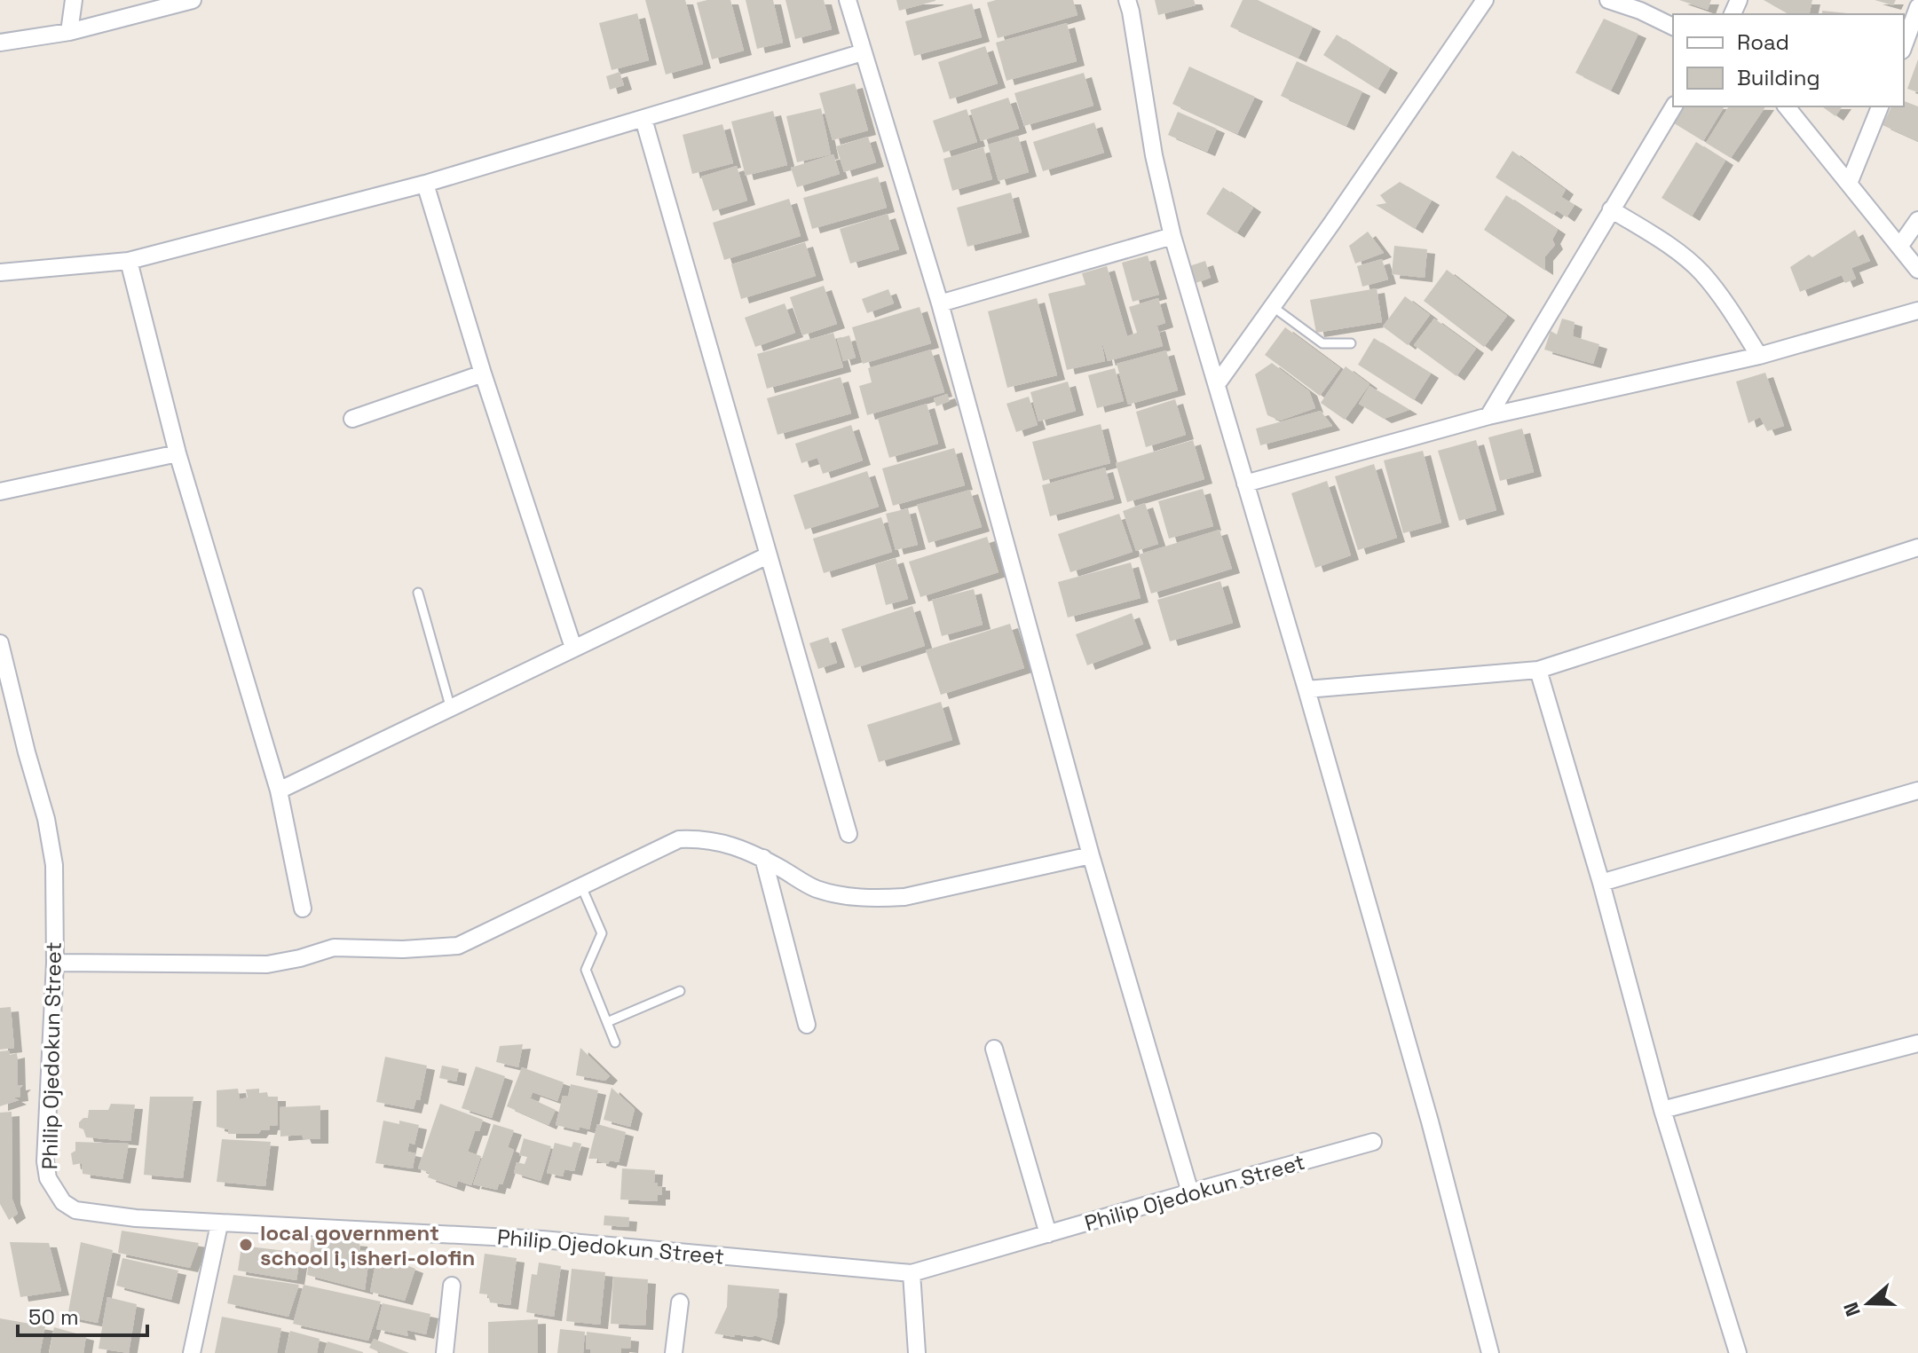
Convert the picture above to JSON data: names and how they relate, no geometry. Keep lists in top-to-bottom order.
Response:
{
  "streets": {
    "street": ["Philip Ojedokun Street"]
  },
  "places": ["local government school i, isheri-olofin"],
  "legend": ["Road", "Building"],
  "scale_bar": "50 m",
  "north": "left"
}
